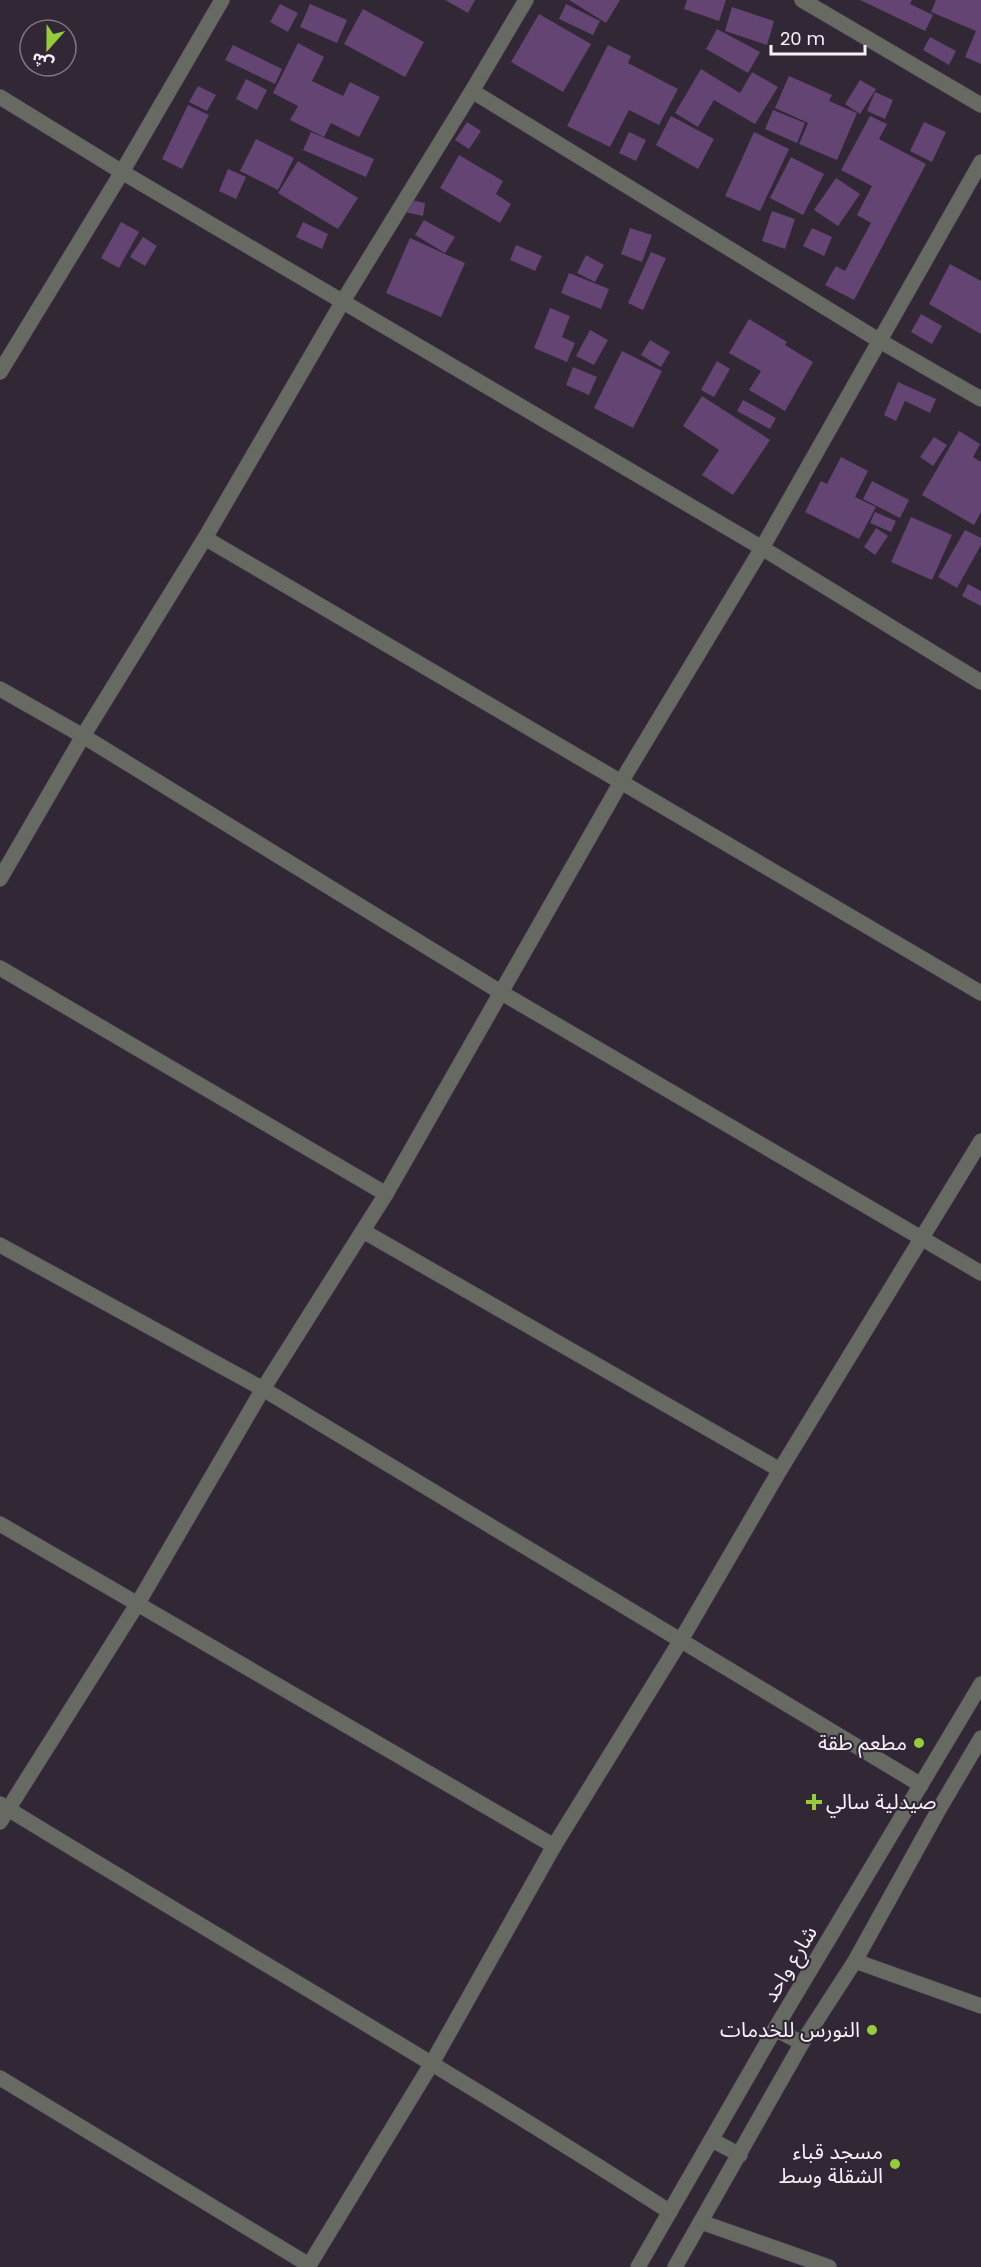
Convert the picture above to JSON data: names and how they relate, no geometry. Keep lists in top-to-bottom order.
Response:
{
  "streets": {
    "street": ["شارع واحد"]
  },
  "places": {
    "other": ["مطعم طقة", "النورس للخدمات", "مسجد قباء الشقلة وسط"],
    "health": ["صيدلية سالي"]
  },
  "scale_bar": "20 m",
  "north": "bottom"
}
